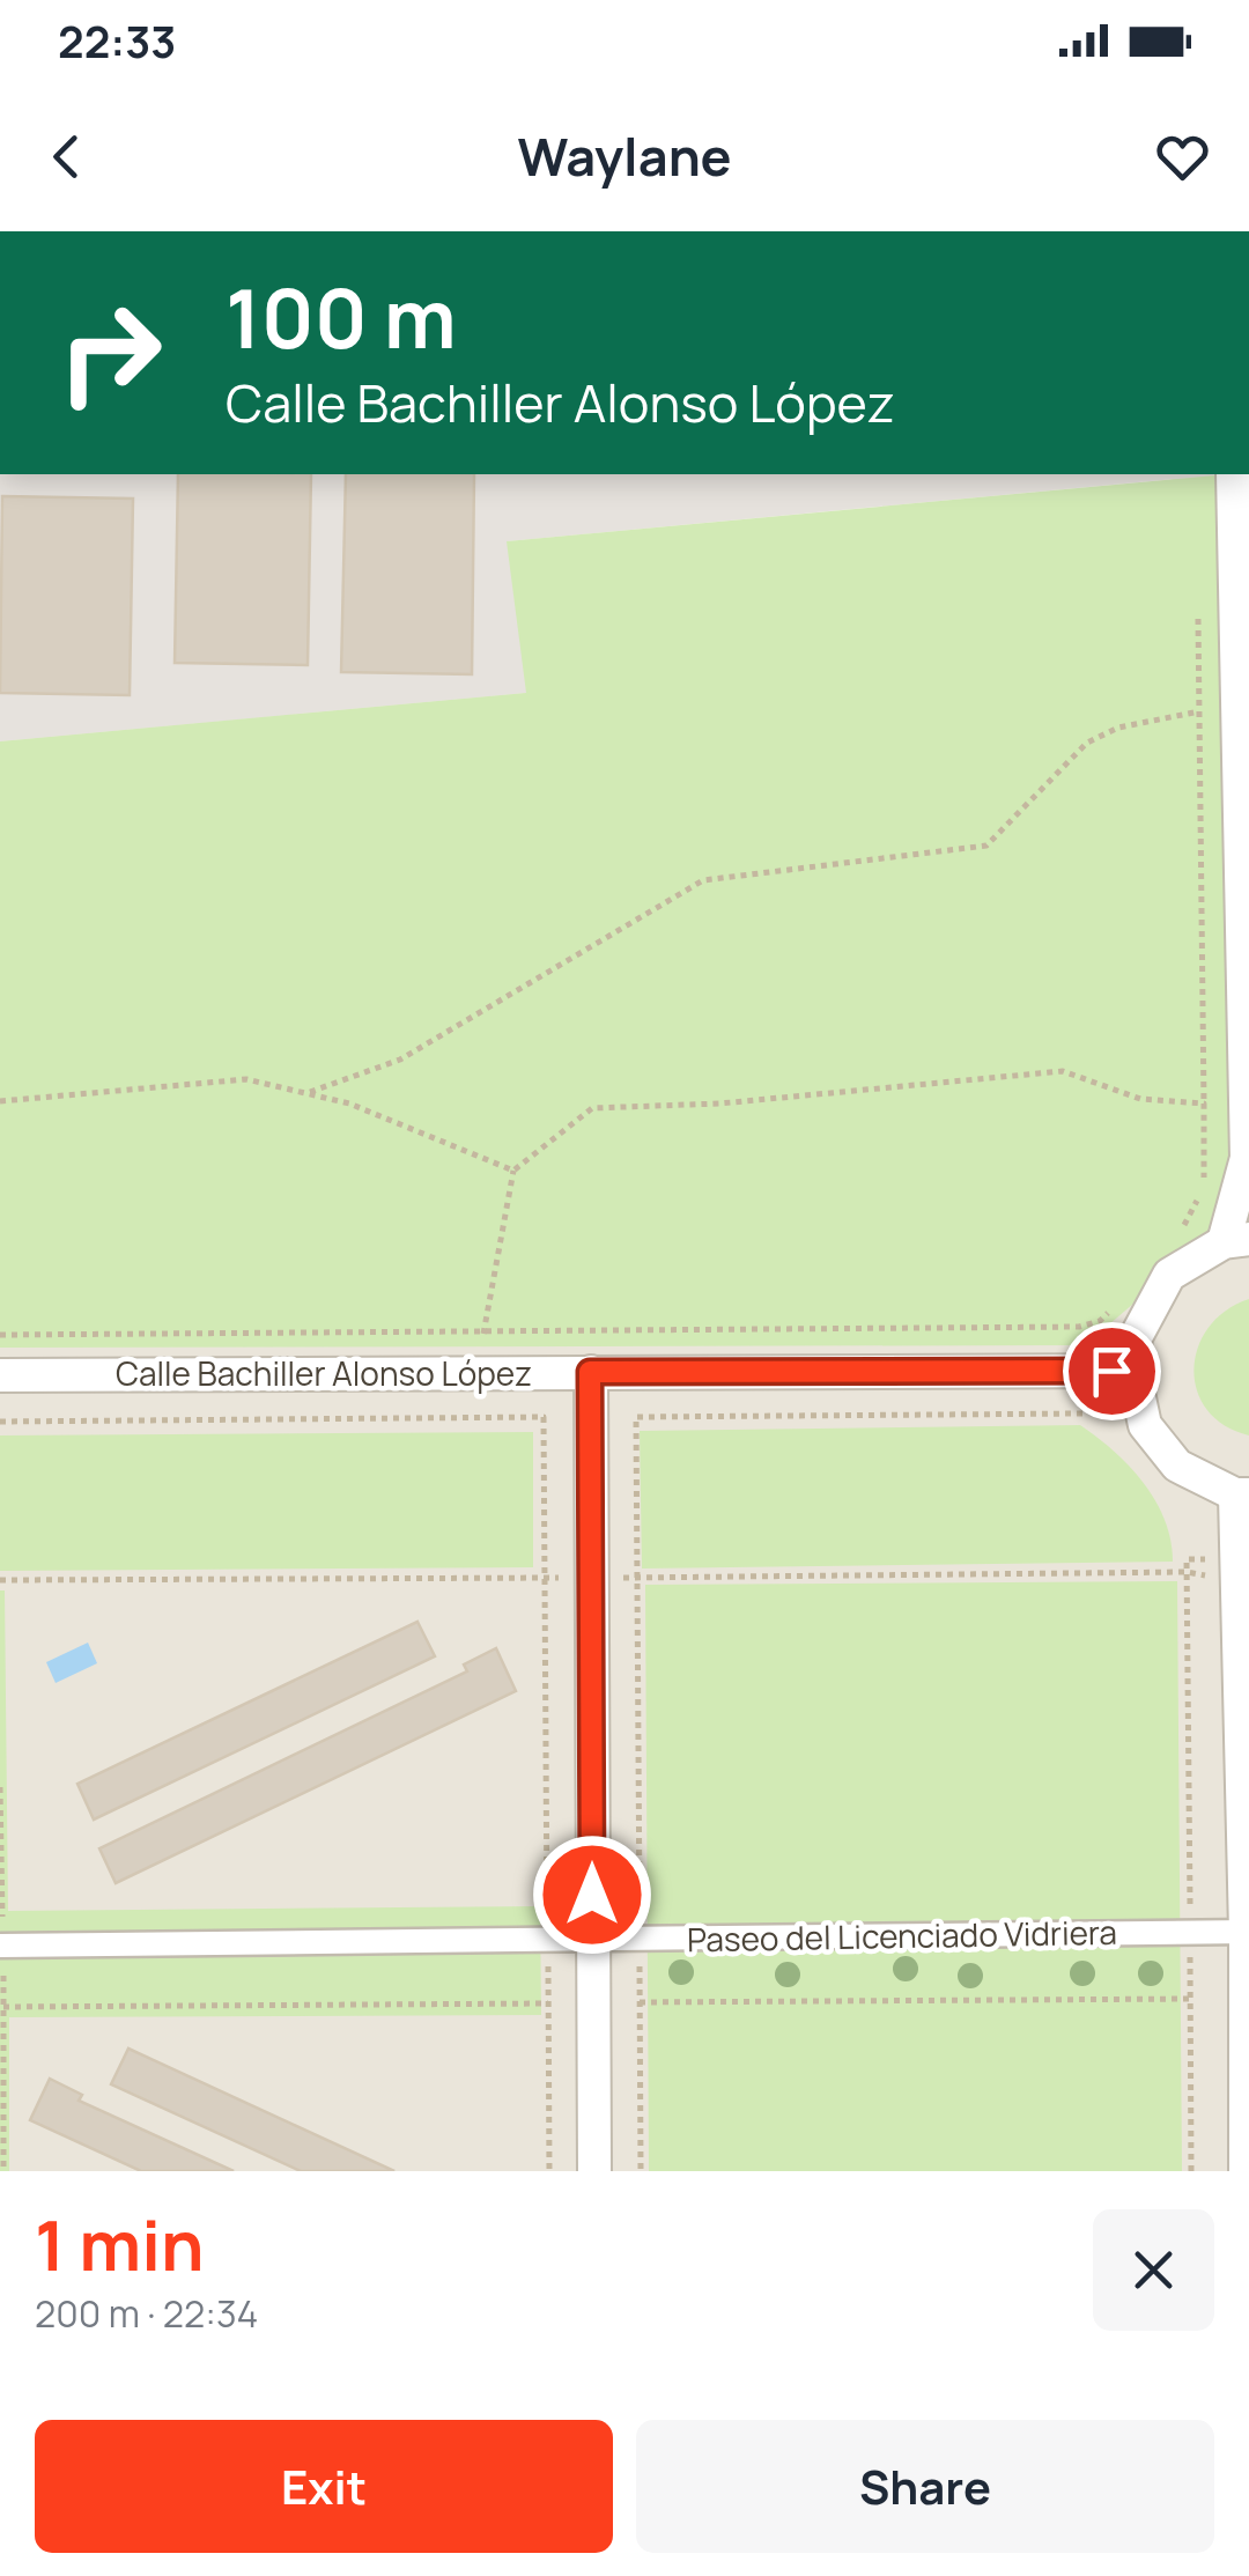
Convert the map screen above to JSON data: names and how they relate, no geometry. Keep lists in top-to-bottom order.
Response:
{
  "streets": {
    "street": ["Calle Bachiller Alonso López", "Paseo del Licenciado Vidriera"]
  },
  "page": {
    "status": "22:33",
    "header": "Waylane",
    "turn": ["100 m", "Calle Bachiller Alonso López"],
    "heading": ["1 min", "200 m · 22:34"],
    "buttons": ["Exit", "Share"]
  }
}
